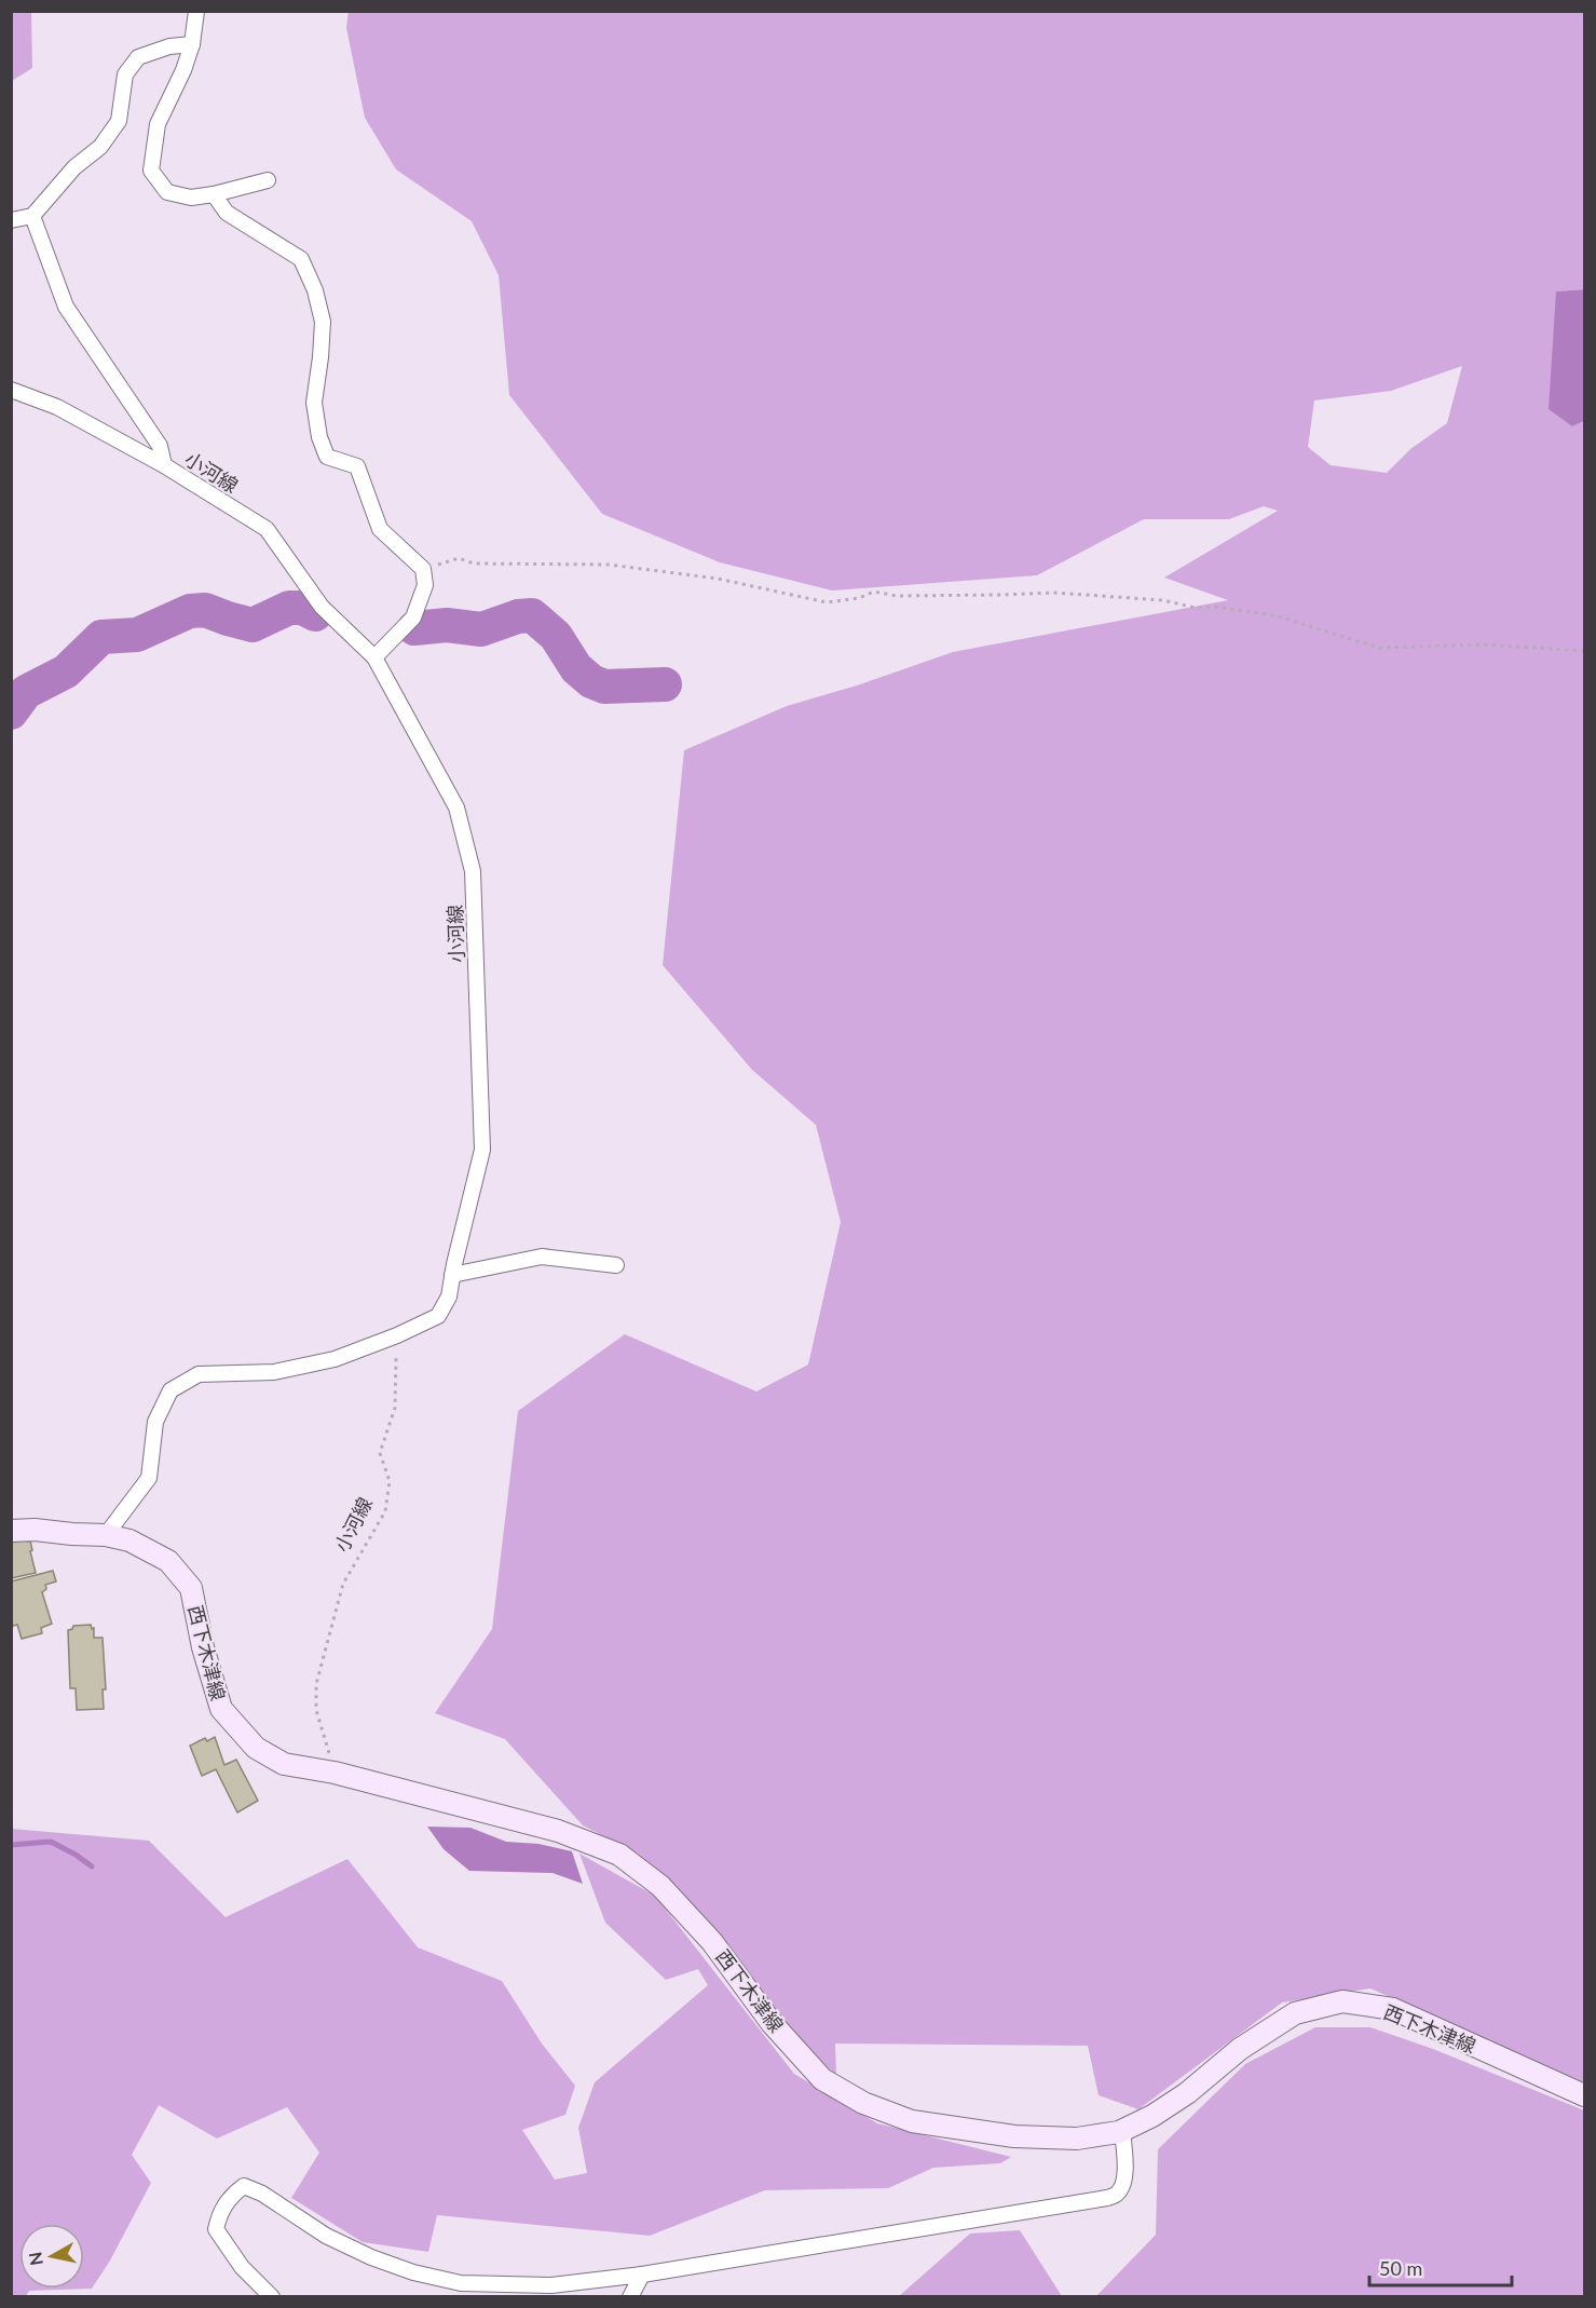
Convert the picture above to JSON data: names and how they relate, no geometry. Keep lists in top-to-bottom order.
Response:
{
  "streets": {
    "street": ["小河線", "西下木津線"]
  },
  "crossings": [
    ["小河線", "西下木津線"]
  ],
  "scale_bar": "50 m",
  "north": "left"
}
